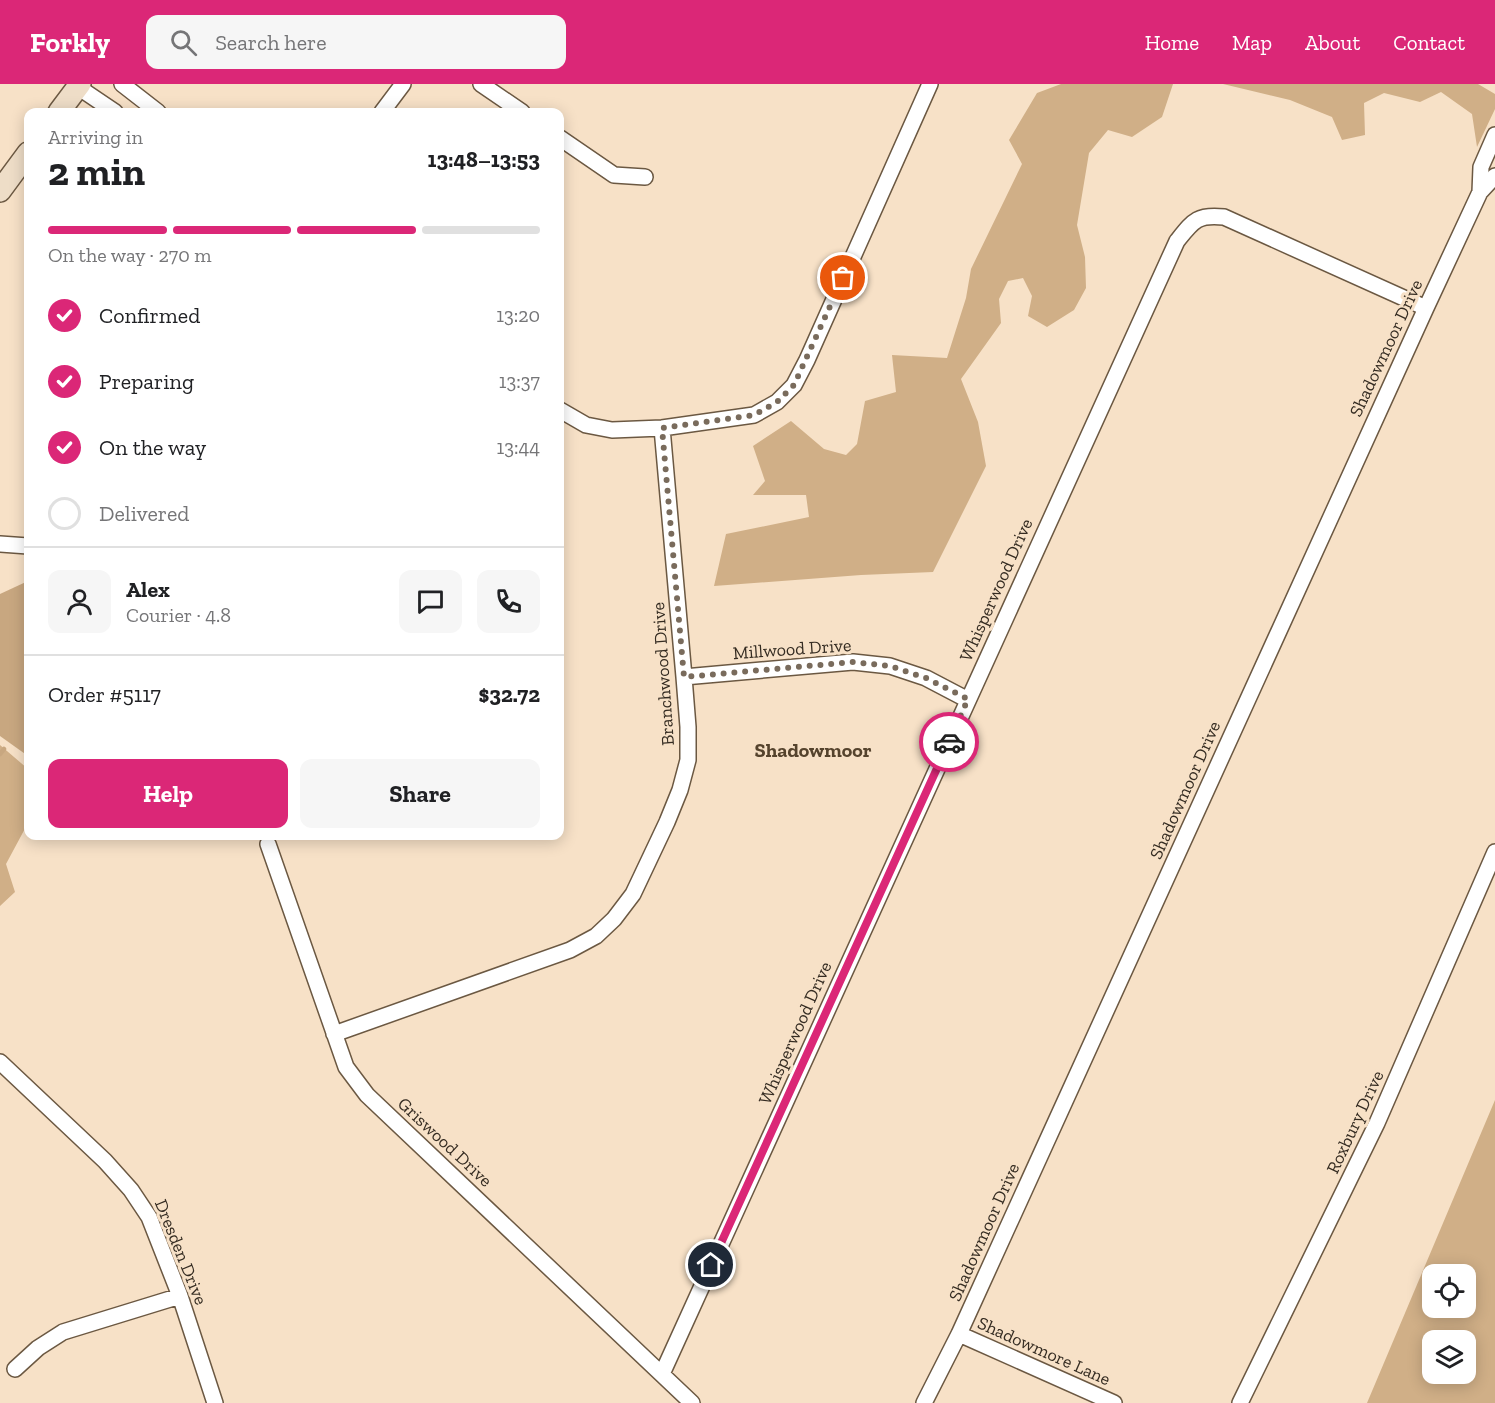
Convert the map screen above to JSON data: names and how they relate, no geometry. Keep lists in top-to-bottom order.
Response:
{
  "streets": {
    "street": [
      "Shadowmoor Drive",
      "Whisperwood Drive",
      "Millwood Drive",
      "Branchwood Drive",
      "Roxbury Drive",
      "Griswood Drive",
      "Dresden Drive",
      "Shadowmore Lane"
    ]
  },
  "crossings": [
    ["Shadowmoor Drive", "Whisperwood Drive"],
    ["Shadowmoor Drive", "Shadowmore Lane"],
    ["Whisperwood Drive", "Millwood Drive"],
    ["Whisperwood Drive", "Griswood Drive"],
    ["Millwood Drive", "Branchwood Drive"],
    ["Branchwood Drive", "Griswood Drive"]
  ],
  "districts": ["Shadowmoor"],
  "page": {
    "header": "Forkly",
    "search": "Search here",
    "nav": [
      "Home",
      "Map",
      "About",
      "Contact"
    ],
    "heading": ["2 min", "Arriving in", "13:48–13:53"],
    "panel": [
      "Alex",
      "Courier · 4.8",
      "Order #5117",
      "$32.72"
    ],
    "bar": "On the way · 270 m",
    "list": [
      ["Confirmed", "13:20"],
      ["Preparing", "13:37"],
      ["On the way", "13:44"],
      "Delivered"
    ],
    "buttons": ["Help", "Share"]
  }
}
